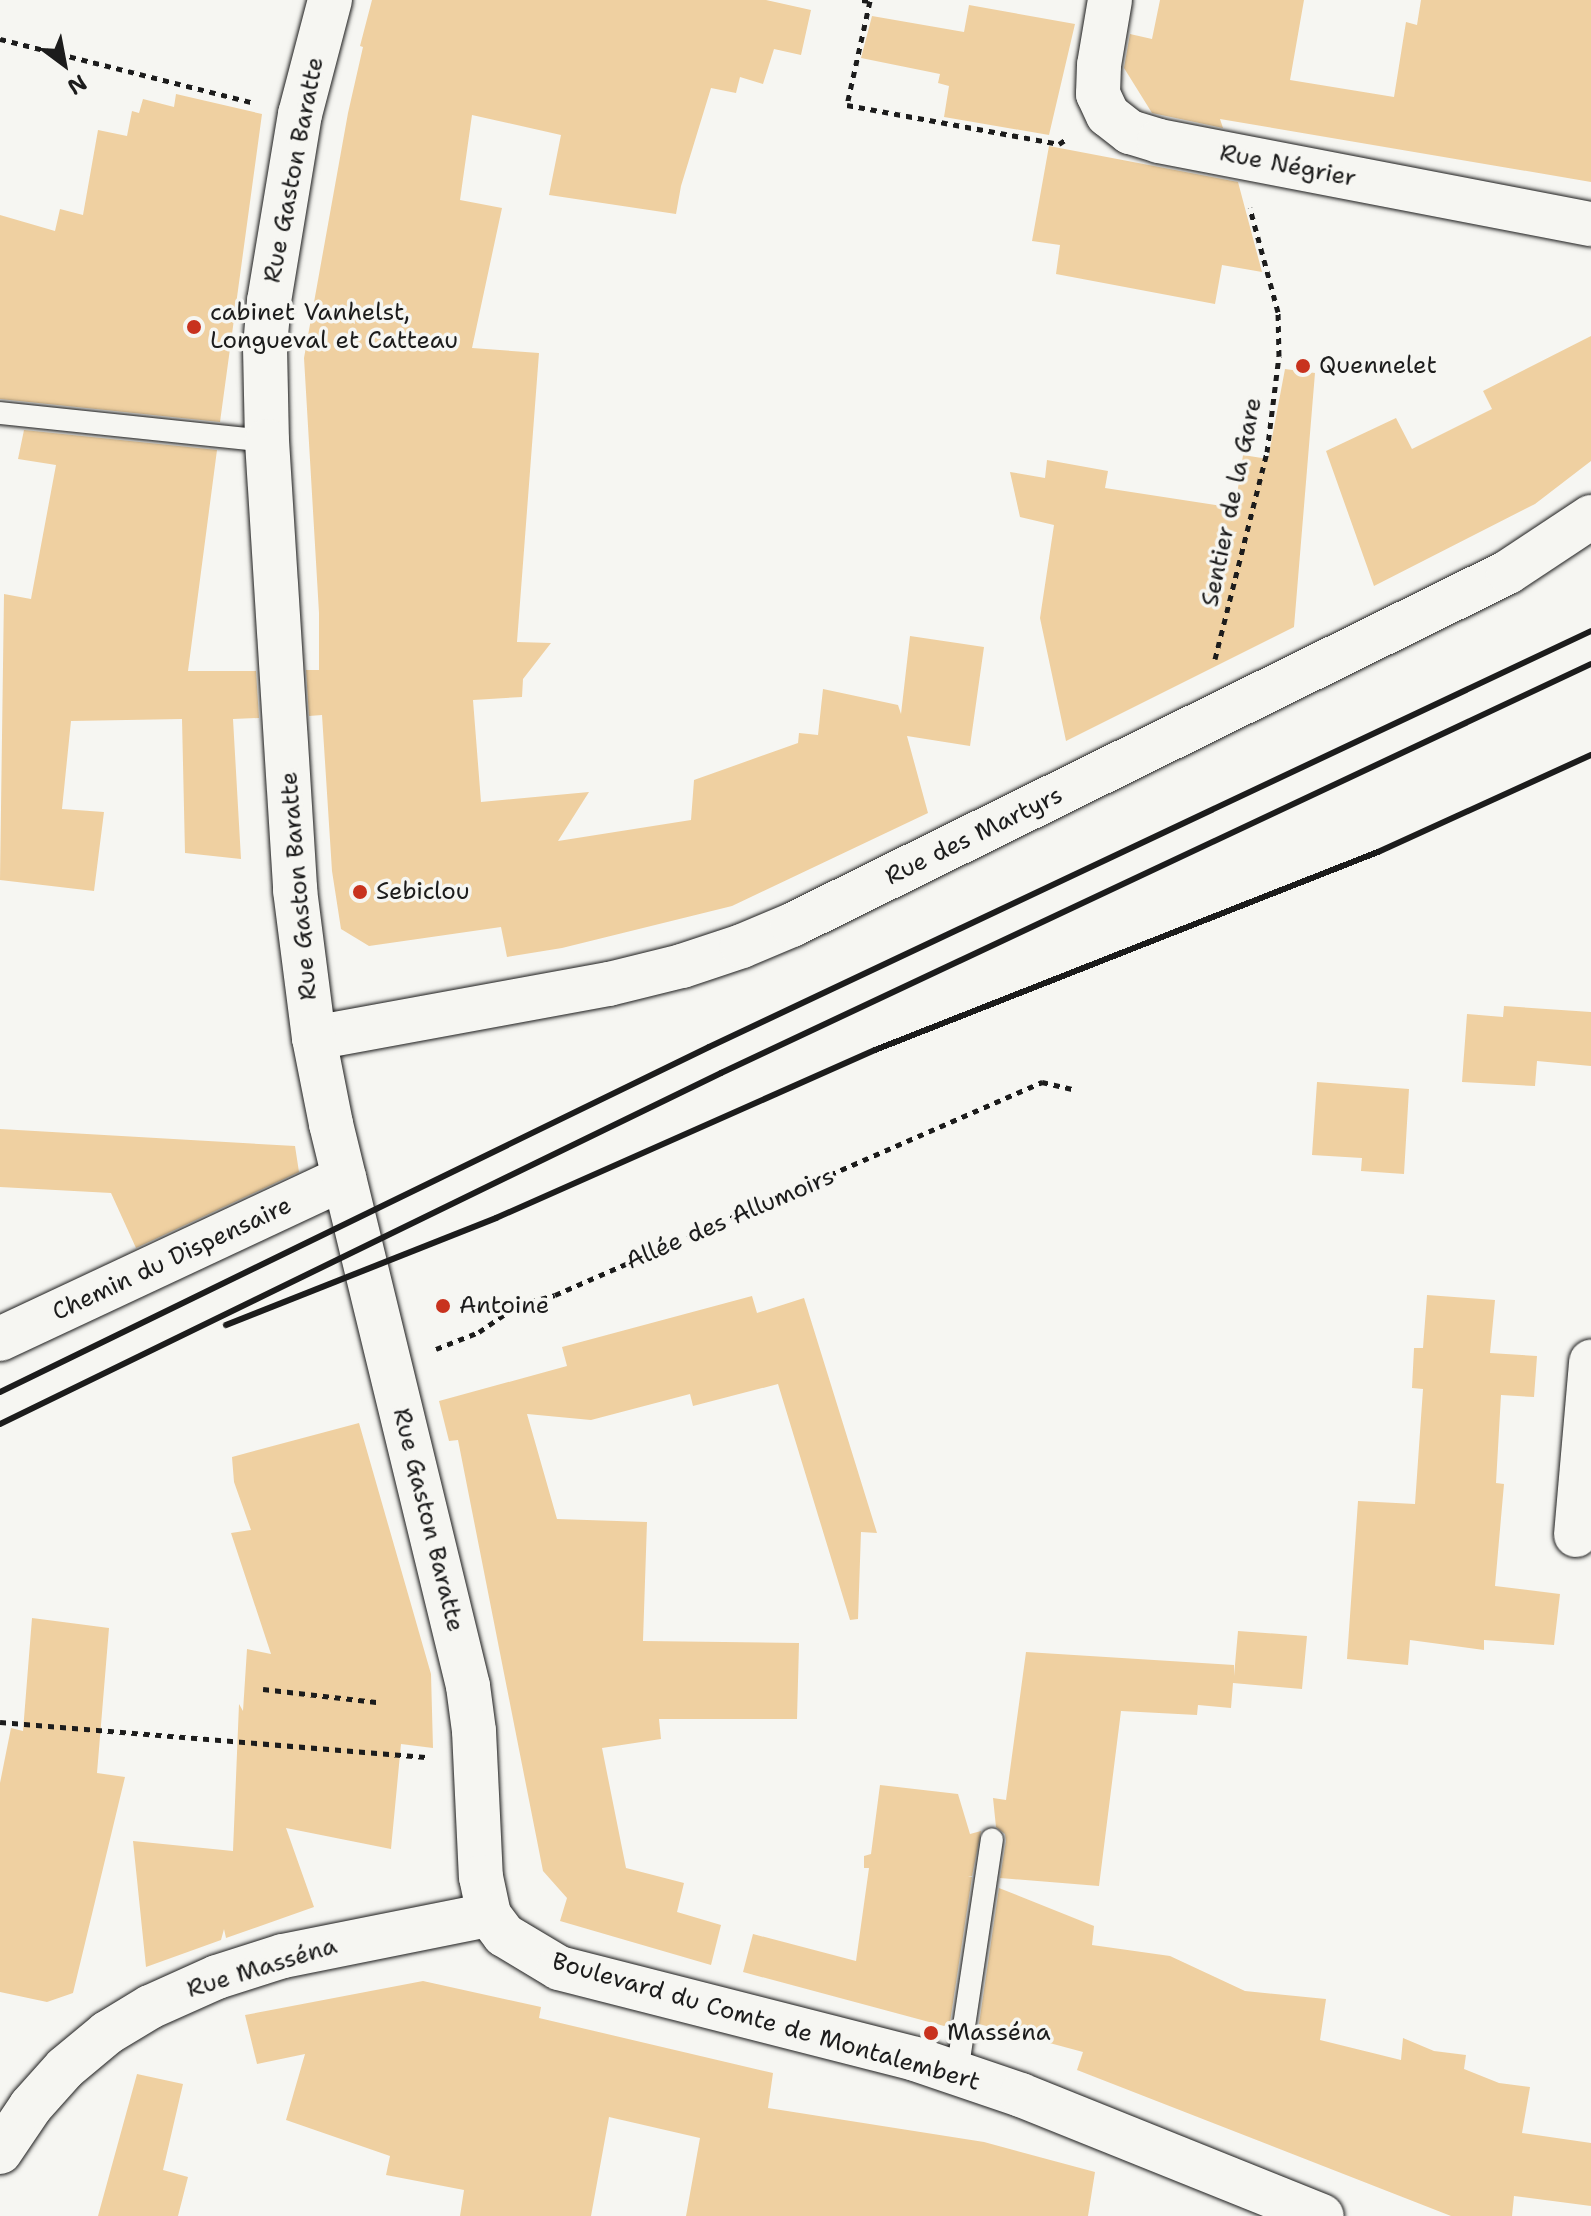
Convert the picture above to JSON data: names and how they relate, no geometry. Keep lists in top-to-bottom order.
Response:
{
  "streets": {
    "street": [
      "Rue Négrier",
      "Rue Gaston Baratte",
      "Rue des Martyrs",
      "Chemin du Dispensaire",
      "Rue Masséna",
      "Boulevard du Comte de Montalembert"
    ],
    "path": ["Sentier de la Gare", "Allée des Allumoirs"]
  },
  "crossings": [
    ["Rue Négrier", "Sentier de la Gare"],
    ["Rue Gaston Baratte", "Rue des Martyrs"],
    ["Rue Gaston Baratte", "Allée des Allumoirs"],
    ["Rue Gaston Baratte", "Chemin du Dispensaire"],
    ["Rue Gaston Baratte", "Rue Masséna"],
    ["Rue Gaston Baratte", "Boulevard du Comte de Montalembert"],
    ["Sentier de la Gare", "Rue des Martyrs"],
    ["Rue Masséna", "Boulevard du Comte de Montalembert"]
  ],
  "places": [
    "cabinet Vanhelst, Longueval et Catteau",
    "Quennelet",
    "Sebiclou",
    "Antoine",
    "Masséna"
  ],
  "north": "bottom right"
}
